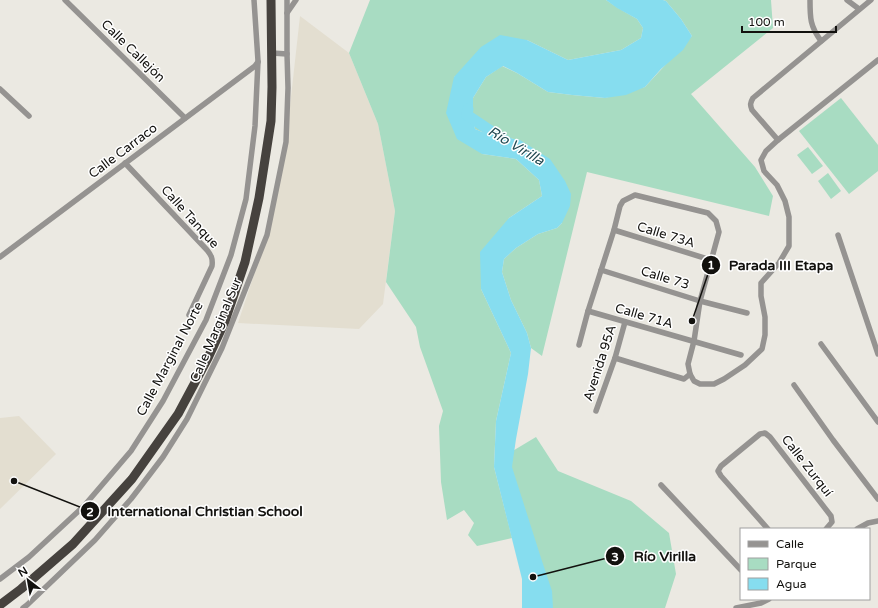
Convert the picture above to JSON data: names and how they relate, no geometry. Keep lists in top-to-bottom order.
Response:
{
  "streets": {
    "street": [
      "Calle Callejón",
      "Calle Carraco",
      "Calle Tanque",
      "Calle 73A",
      "Calle 73",
      "Calle 71A",
      "Calle Marginal Sur",
      "Calle Marginal Norte",
      "Avenida 95A",
      "Calle Zurquí"
    ]
  },
  "crossings": [
    ["Calle Callejón", "Calle Carraco"],
    ["Calle Carraco", "Calle Tanque"],
    ["Calle Carraco", "Calle Marginal Norte"],
    ["Calle 71A", "Avenida 95A"]
  ],
  "water": ["Río Virilla"],
  "places": ["Parada III Etapa", "International Christian School", "Río Virilla"],
  "legend": ["Calle", "Parque", "Agua"],
  "scale_bar": "100 m",
  "north": "top left"
}
